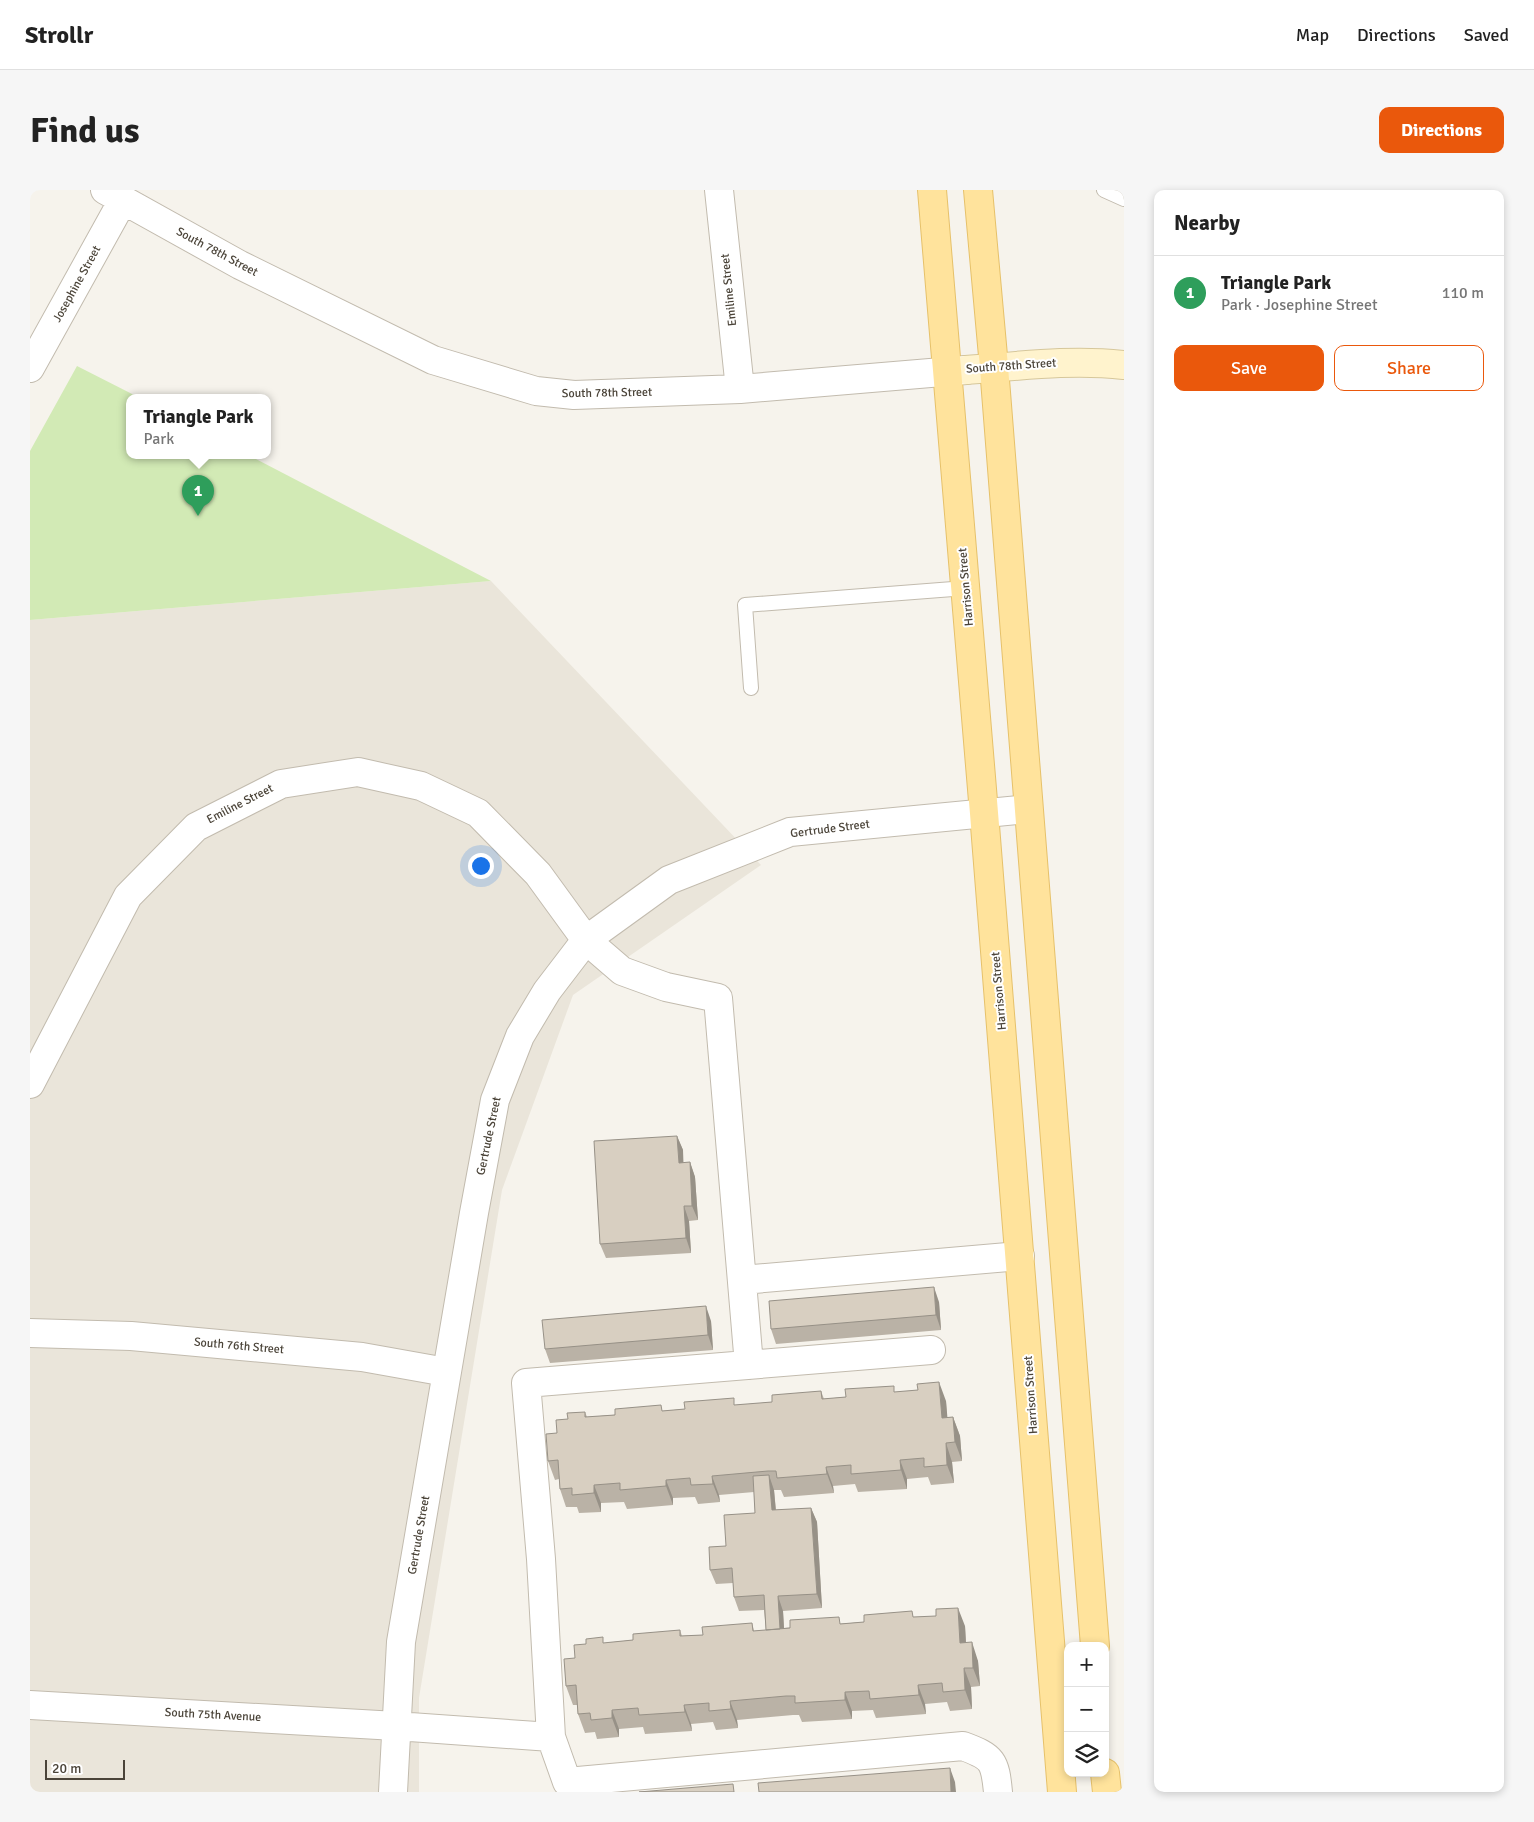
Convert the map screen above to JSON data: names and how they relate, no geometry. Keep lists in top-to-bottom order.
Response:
{
  "streets": {
    "main road": ["Harrison Street"],
    "street": [
      "South 78th Street",
      "Josephine Street",
      "Emiline Street",
      "Gertrude Street",
      "South 76th Street",
      "South 75th Avenue"
    ]
  },
  "crossings": [
    ["South 78th Street", "Josephine Street"],
    ["South 78th Street", "Emiline Street"],
    ["South 78th Street", "Harrison Street"],
    ["Emiline Street", "Gertrude Street"],
    ["Harrison Street", "Gertrude Street"],
    ["Gertrude Street", "South 76th Street"],
    ["Gertrude Street", "South 75th Avenue"]
  ],
  "scale_bar": "20 m",
  "page": {
    "header": "Strollr",
    "nav": ["Map", "Directions", "Saved"],
    "buttons": [
      "Directions",
      ["Save", "Share"]
    ],
    "title": "Find us",
    "heading": "Nearby",
    "list": [
      {
        "mark": "1",
        "name": "Triangle Park",
        "note": "Park · Josephine Street",
        "value": "110 m"
      }
    ],
    "popup": ["Triangle Park", "Park"],
    "pins": "1",
    "map_buttons": ["+", "−"],
    "scale": "20 m"
  }
}
